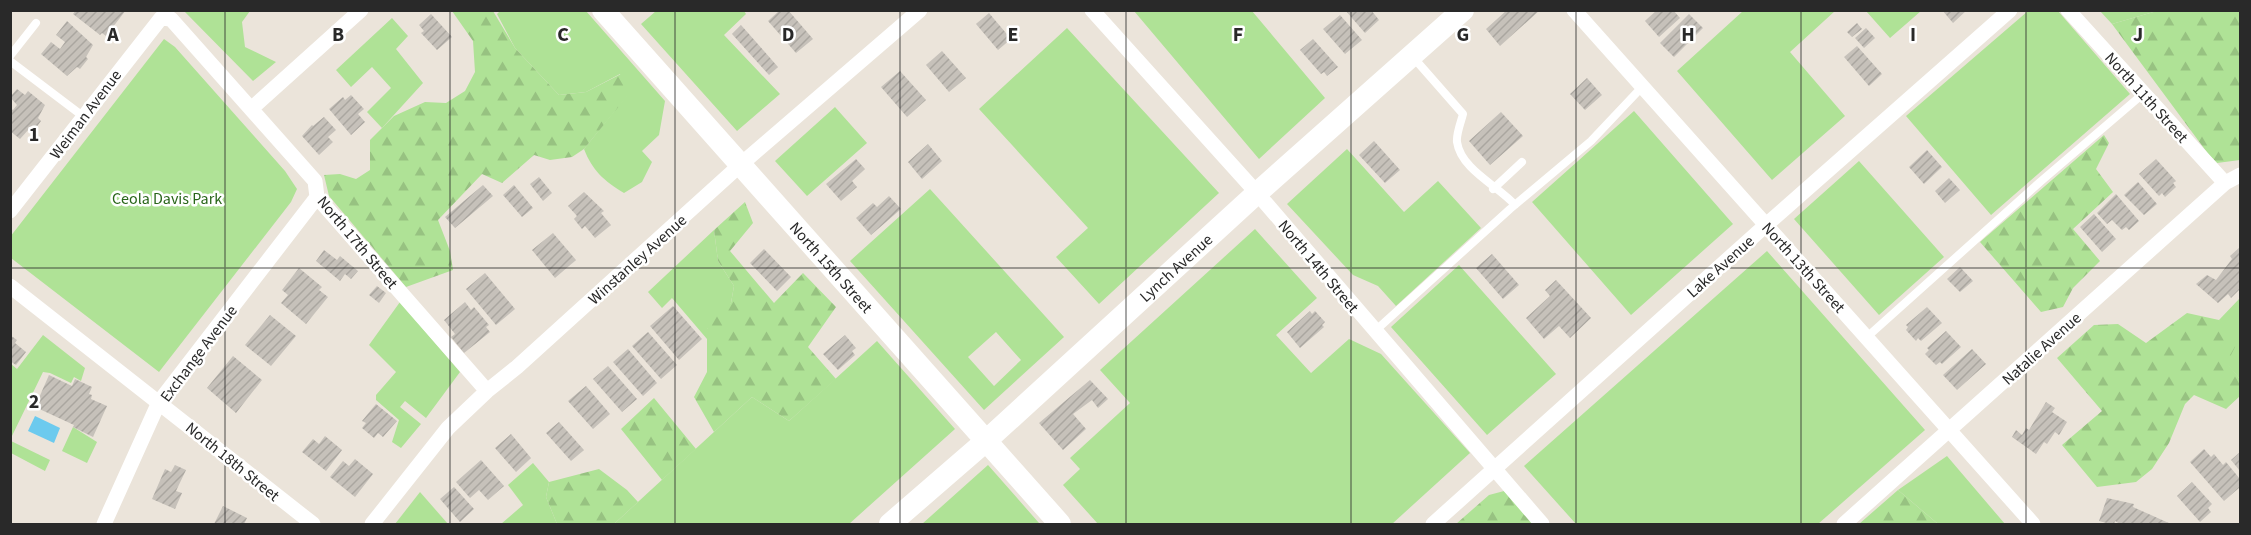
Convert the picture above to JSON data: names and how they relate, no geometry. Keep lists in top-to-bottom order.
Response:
{
  "streets": {
    "street": [
      "North 11th Street",
      "Weiman Avenue",
      "North 17th Street",
      "Winstanley Avenue",
      "North 14th Street",
      "Lake Avenue",
      "Lynch Avenue",
      "North 13th Street",
      "North 15th Street",
      "Natalie Avenue",
      "Exchange Avenue",
      "North 18th Street"
    ]
  },
  "crossings": [
    ["North 11th Street", "Natalie Avenue"],
    ["Weiman Avenue", "North 17th Street"],
    ["North 17th Street", "Winstanley Avenue"],
    ["North 17th Street", "Exchange Avenue"],
    ["Winstanley Avenue", "North 15th Street"],
    ["North 14th Street", "Lake Avenue"],
    ["North 14th Street", "Lynch Avenue"],
    ["Lake Avenue", "North 13th Street"],
    ["Lynch Avenue", "North 15th Street"],
    ["North 13th Street", "Natalie Avenue"],
    ["Exchange Avenue", "North 18th Street"]
  ],
  "parks": ["Ceola Davis Park"],
  "grid": {
    "columns": [
      "A",
      "B",
      "C",
      "D",
      "E",
      "F",
      "G",
      "H",
      "I",
      "J"
    ],
    "rows": ["1", "2"]
  }
}
